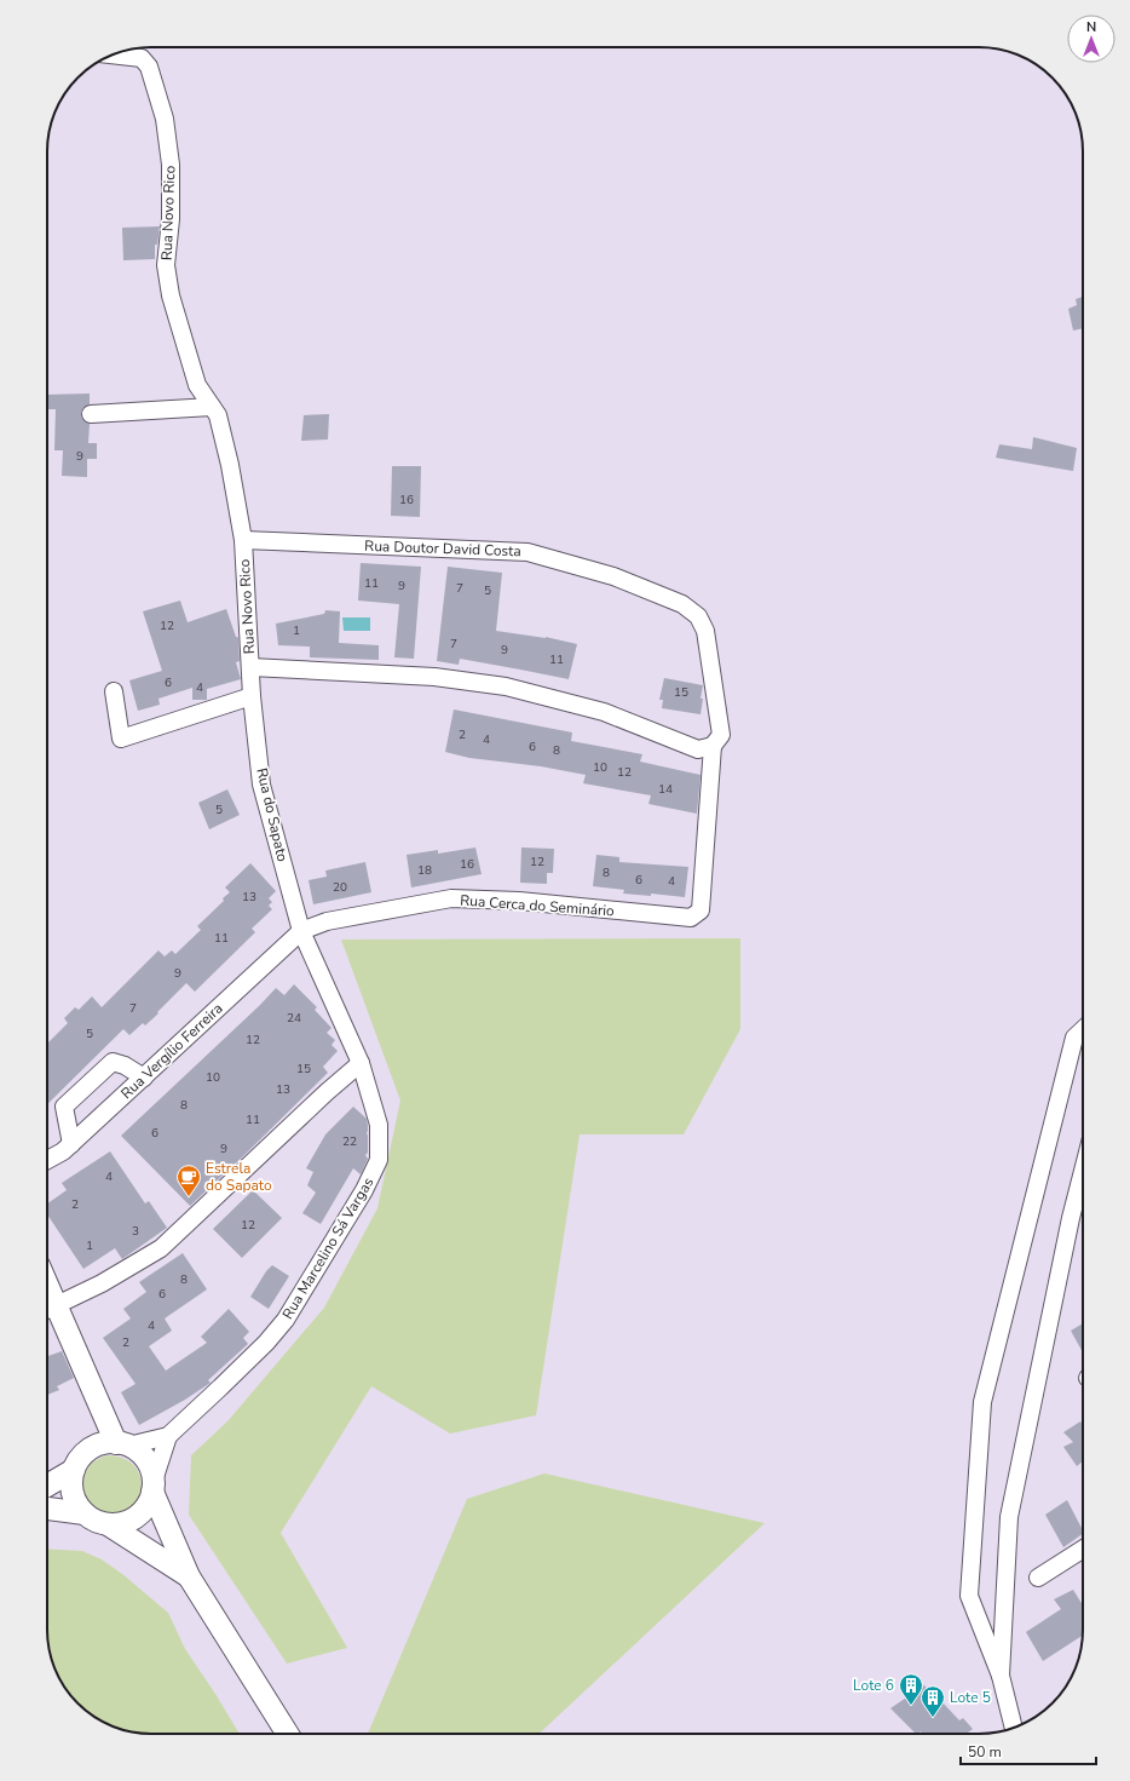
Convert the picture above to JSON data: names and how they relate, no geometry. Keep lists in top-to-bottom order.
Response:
{
  "streets": {
    "street": [
      "Rua Novo Rico",
      "Rua Doutor David Costa",
      "Rua do Sapato",
      "Rua Cerca do Seminário",
      "Rua Vergílio Ferreira",
      "Rua Marcelino Sá Vargas"
    ]
  },
  "crossings": [
    ["Rua Novo Rico", "Rua Doutor David Costa"],
    ["Rua Novo Rico", "Rua do Sapato"],
    ["Rua Doutor David Costa", "Rua Cerca do Seminário"],
    ["Rua do Sapato", "Rua Cerca do Seminário"],
    ["Rua do Sapato", "Rua Vergílio Ferreira"],
    ["Rua do Sapato", "Rua Marcelino Sá Vargas"],
    ["Rua Cerca do Seminário", "Rua Vergílio Ferreira"],
    ["Rua Cerca do Seminário", "Rua Marcelino Sá Vargas"],
    ["Rua Vergílio Ferreira", "Rua Marcelino Sá Vargas"]
  ],
  "places": {
    "cafe": ["Estrela do Sapato"],
    "building": ["Lote 6", "Lote 5"]
  },
  "house_numbers": [
    "9",
    "16",
    "11",
    "9",
    "7",
    "5",
    "12",
    "1",
    "7",
    "9",
    "11",
    "6",
    "4",
    "15",
    "2",
    "4",
    "6",
    "8",
    "10",
    "12",
    "14",
    "5",
    "12",
    "16",
    "18",
    "8",
    "6",
    "4",
    "20",
    "13",
    "11",
    "9",
    "7",
    "24",
    "5",
    "12",
    "15",
    "10",
    "13",
    "8",
    "11",
    "6",
    "22",
    "9",
    "4",
    "2",
    "12",
    "3",
    "1",
    "8",
    "6",
    "4",
    "2"
  ],
  "scale_bar": "50 m",
  "north": "top"
}
